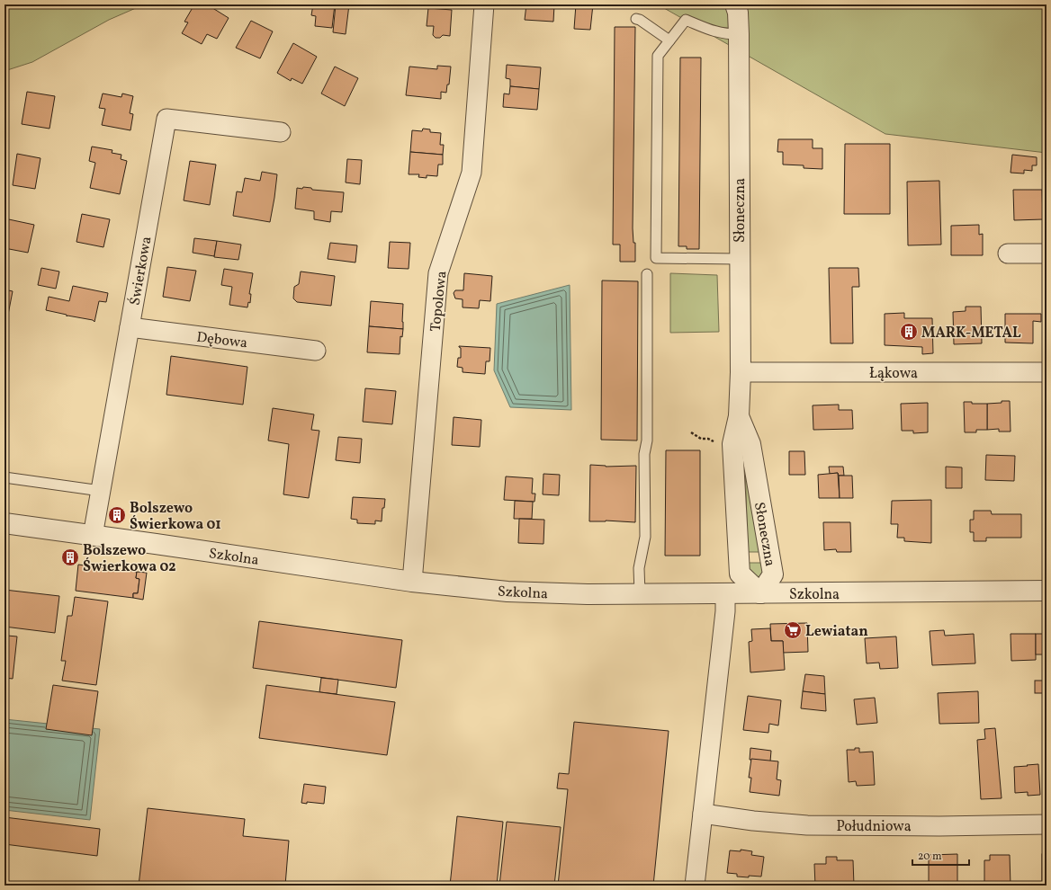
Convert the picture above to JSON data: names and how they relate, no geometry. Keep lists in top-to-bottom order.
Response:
{
  "streets": {
    "street": [
      "Słoneczna",
      "Świerkowa",
      "Topolowa",
      "Dębowa",
      "Łąkowa",
      "Szkolna",
      "Południowa"
    ]
  },
  "crossings": [
    ["Słoneczna", "Łąkowa"],
    ["Słoneczna", "Szkolna"],
    ["Świerkowa", "Dębowa"],
    ["Świerkowa", "Szkolna"],
    ["Topolowa", "Szkolna"]
  ],
  "places": {
    "building": ["MARK-METAL", "Bolszewo Świerkowa 01", "Bolszewo Świerkowa 02"],
    "supermarket": ["Lewiatan"]
  },
  "scale_bar": "20 m"
}
